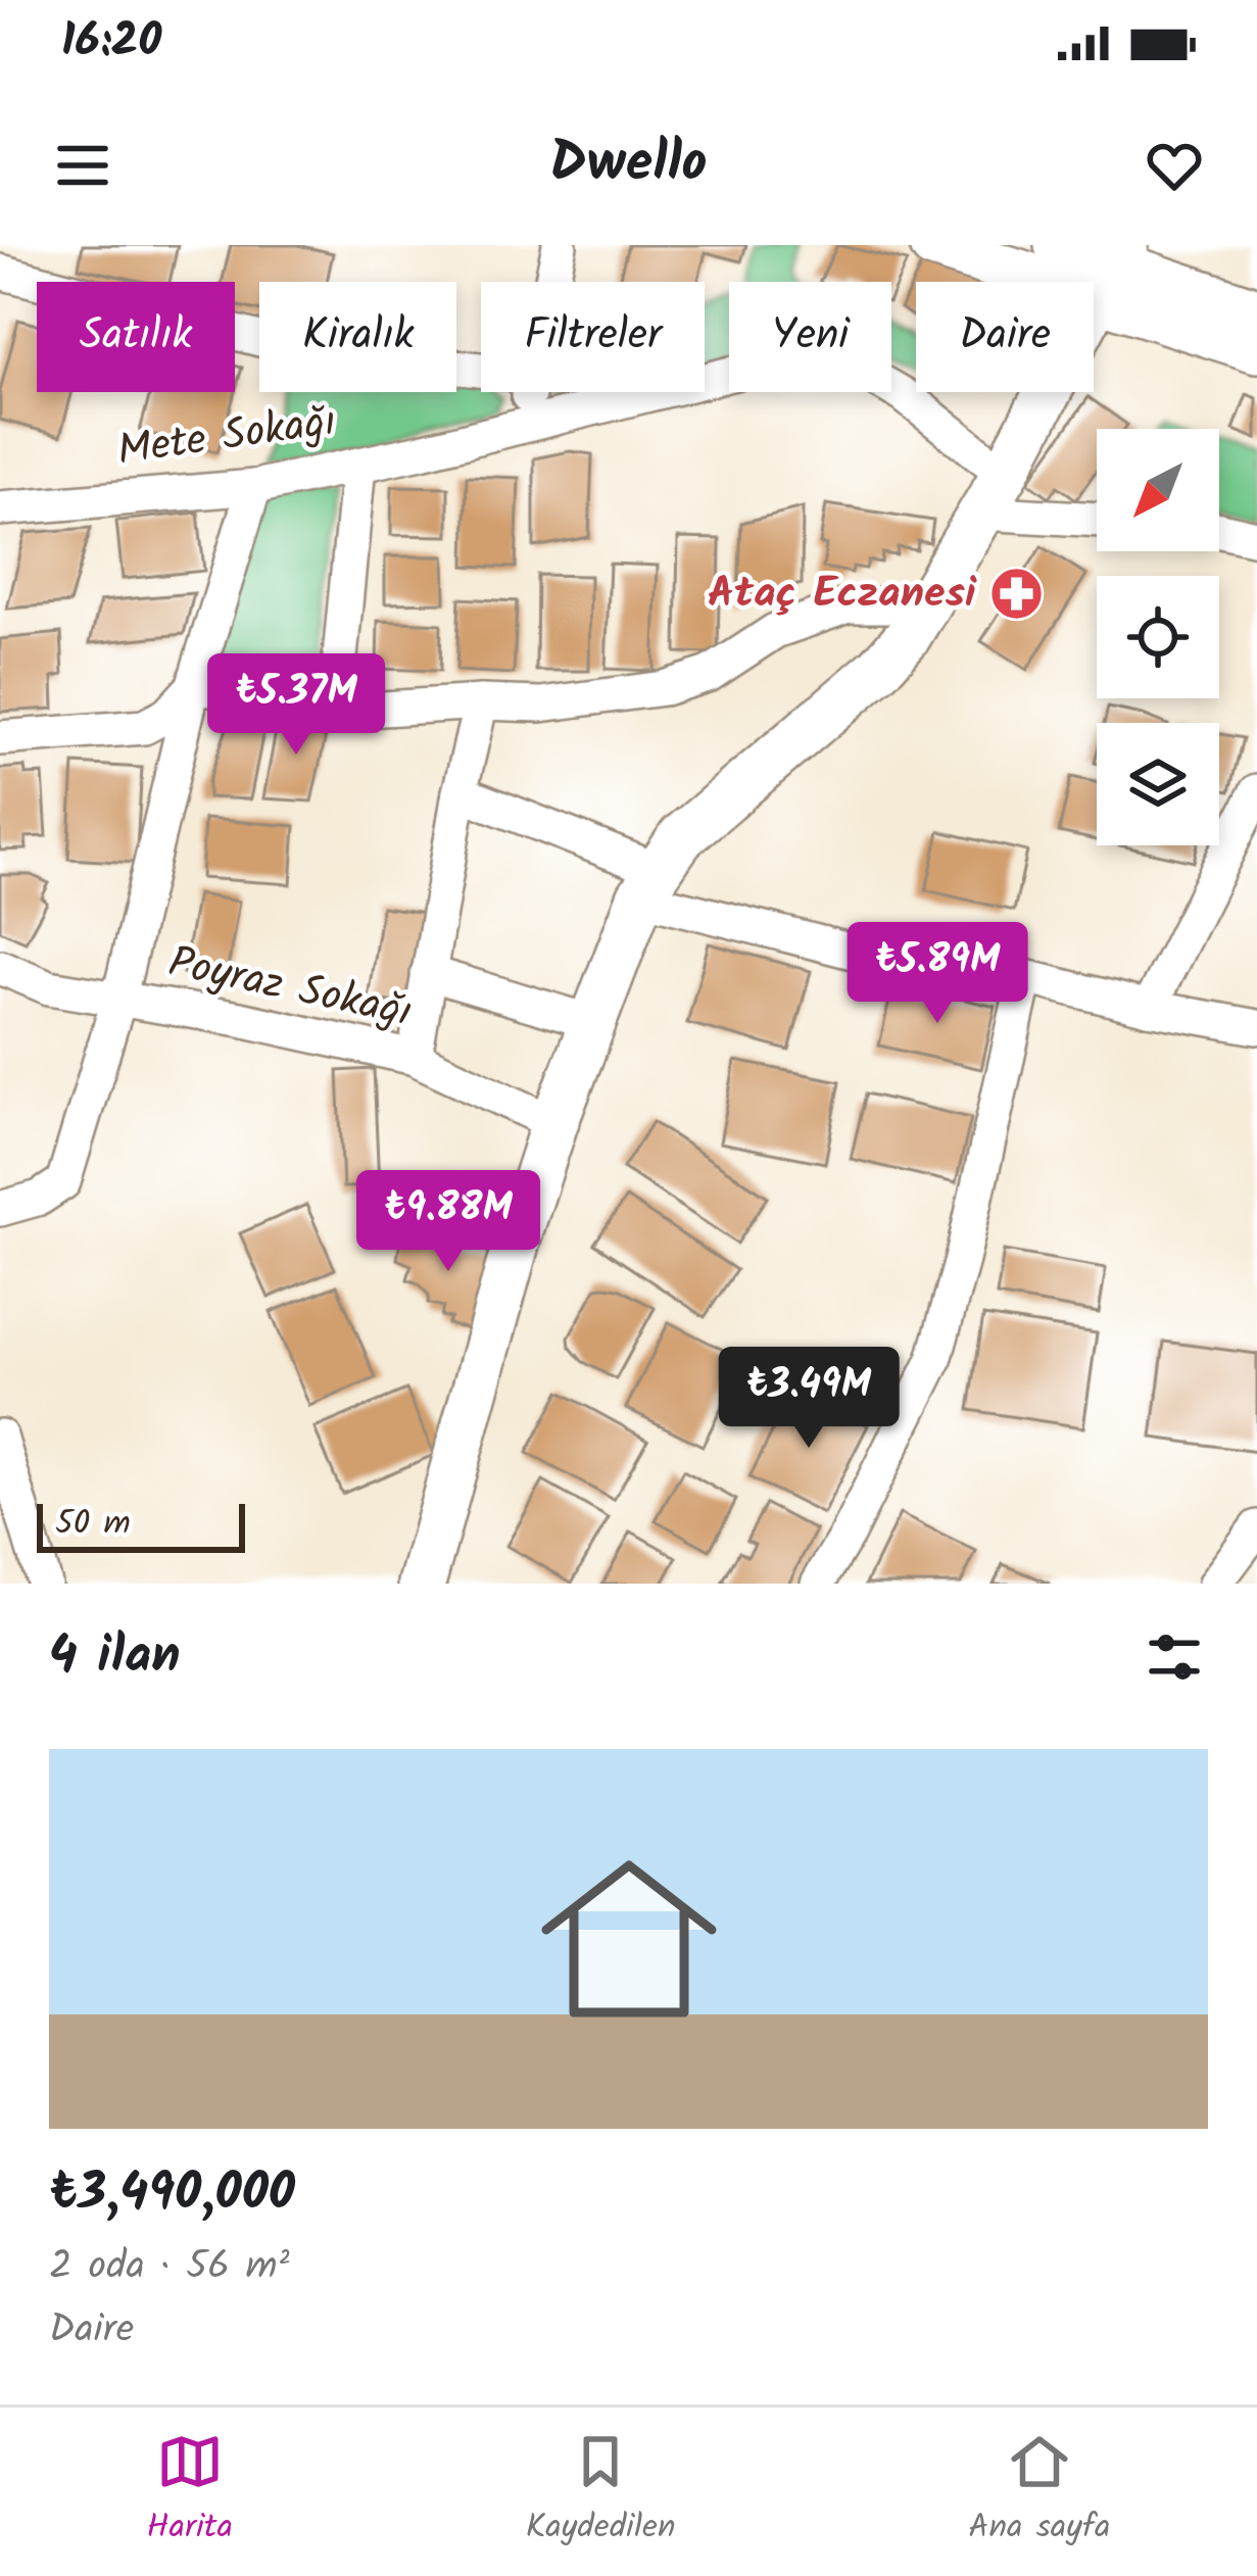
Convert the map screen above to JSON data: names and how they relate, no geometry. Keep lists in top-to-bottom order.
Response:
{
  "streets": {
    "street": ["Mete Sokağı", "Poyraz Sokağı"]
  },
  "places": {
    "pharmacy": ["Ataç Eczanesi"]
  },
  "scale_bar": "50 m",
  "north": "bottom left",
  "page": {
    "status": "16:20",
    "header": "Dwello",
    "chip": [
      "Satılık",
      "Kiralık",
      "Filtreler",
      "Yeni",
      "Daire"
    ],
    "price": [
      "₺5.37M",
      "₺5.89M",
      "₺9.88M",
      "₺3.49M"
    ],
    "scale": "50 m",
    "heading": "4 ilan",
    "list": [
      {
        "name": "₺3,490,000",
        "note": "2 oda · 56 m² · Daire"
      }
    ],
    "tabs": ["Harita", "Kaydedilen", "Ana sayfa"]
  }
}
